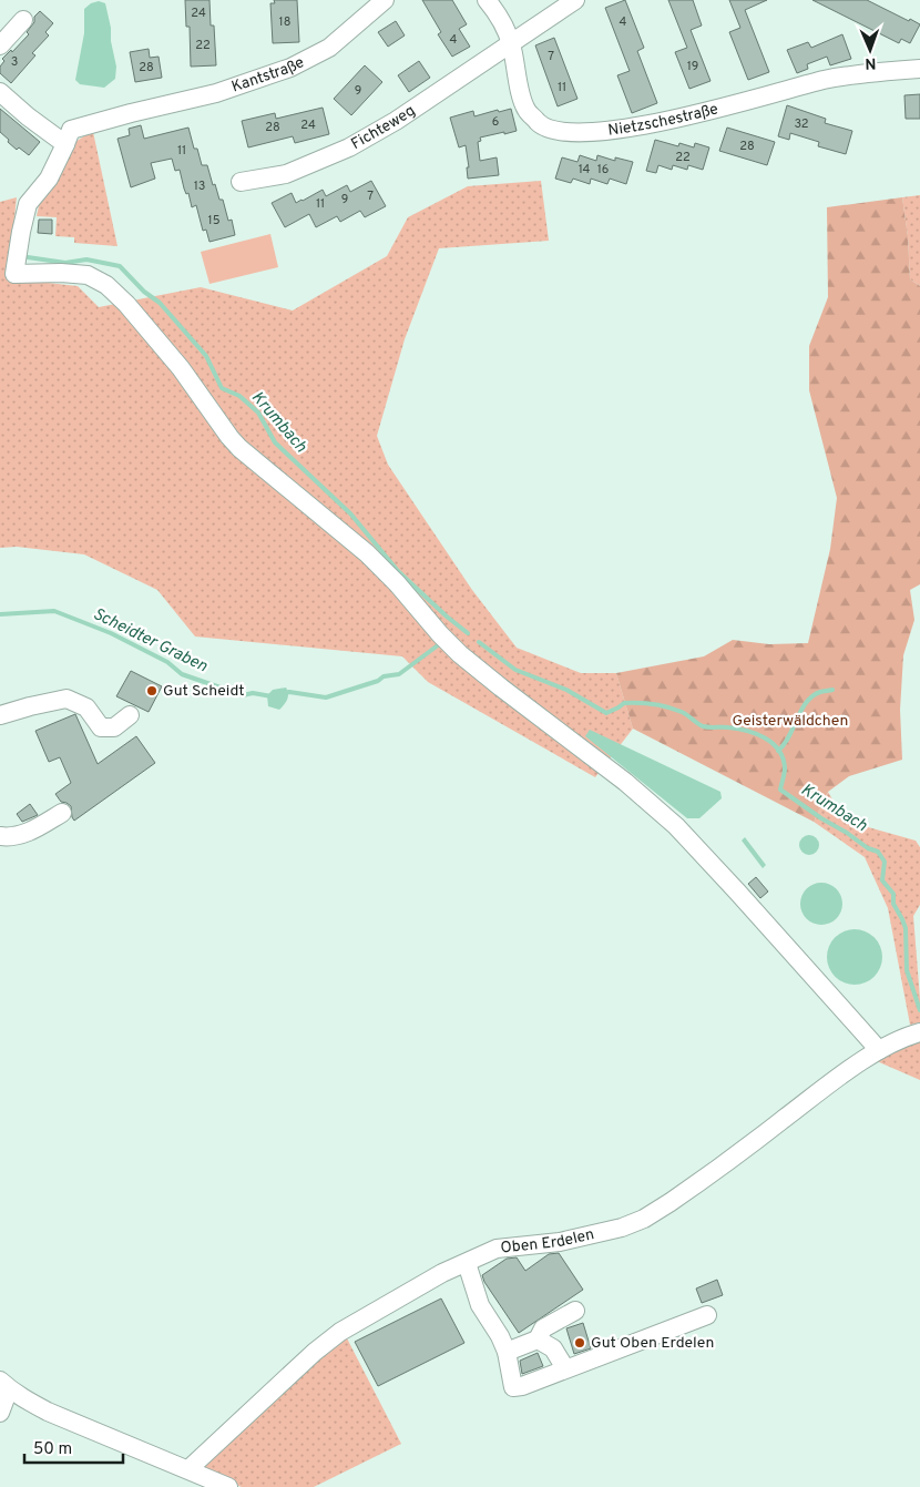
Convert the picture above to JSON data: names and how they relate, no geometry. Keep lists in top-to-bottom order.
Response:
{
  "streets": {
    "street": [
      "Kantstraße",
      "Nietzschestraße",
      "Fichteweg",
      "Oben Erdelen"
    ]
  },
  "crossings": [
    ["Nietzschestraße", "Fichteweg"]
  ],
  "water": ["Krumbach", "Scheidter Graben"],
  "parks": ["Geisterwäldchen"],
  "places": ["Gut Scheidt", "Gut Oben Erdelen"],
  "house_numbers": [
    "24",
    "18",
    "4",
    "4",
    "22",
    "7",
    "3",
    "19",
    "28",
    "11",
    "9",
    "6",
    "32",
    "24",
    "28",
    "28",
    "11",
    "22",
    "14",
    "16",
    "13",
    "7",
    "9",
    "11",
    "15"
  ],
  "scale_bar": "50 m",
  "north": "bottom"
}
